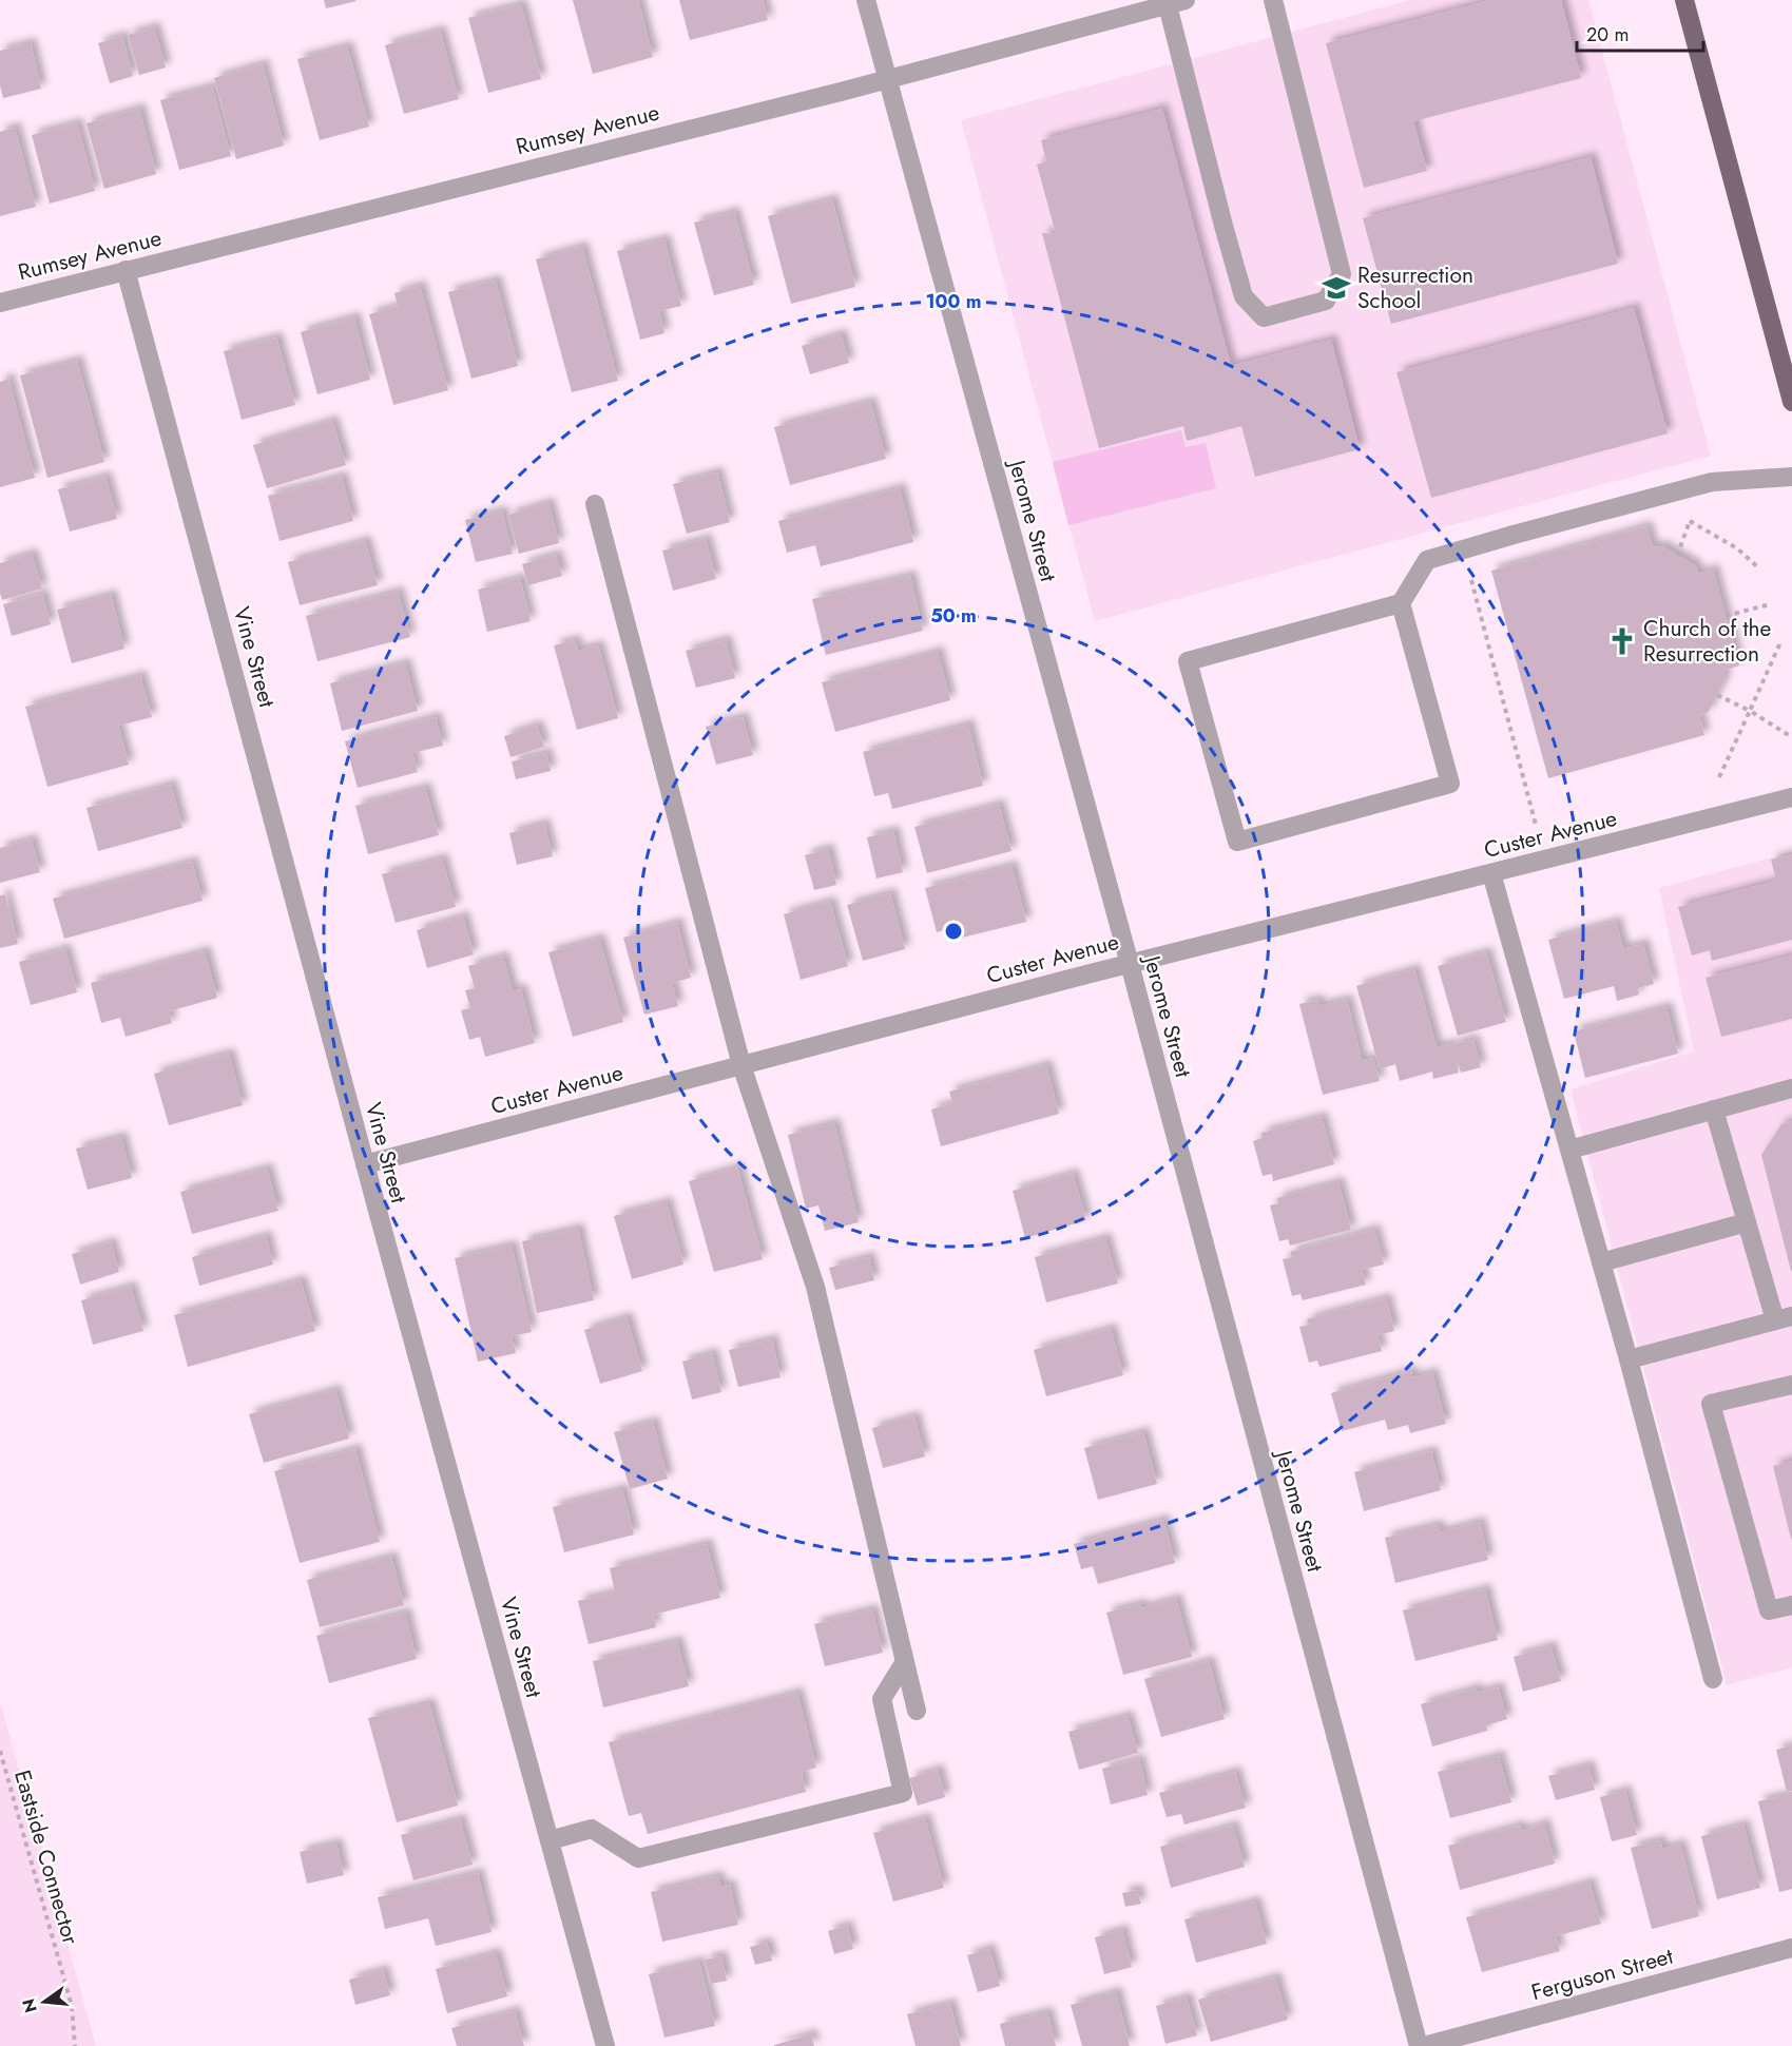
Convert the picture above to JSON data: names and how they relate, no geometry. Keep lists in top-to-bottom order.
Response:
{
  "streets": {
    "street": [
      "Rumsey Avenue",
      "Jerome Street",
      "Vine Street",
      "Custer Avenue",
      "Ferguson Street"
    ],
    "path": ["Eastside Connector"]
  },
  "crossings": [
    ["Rumsey Avenue", "Jerome Street"],
    ["Rumsey Avenue", "Vine Street"],
    ["Jerome Street", "Custer Avenue"],
    ["Vine Street", "Custer Avenue"]
  ],
  "places": {
    "school or university": ["Resurrection School"],
    "church": ["Church of the Resurrection"]
  },
  "scale_bar": "20 m",
  "north": "left",
  "rings": ["100 m", "50 m"]
}
